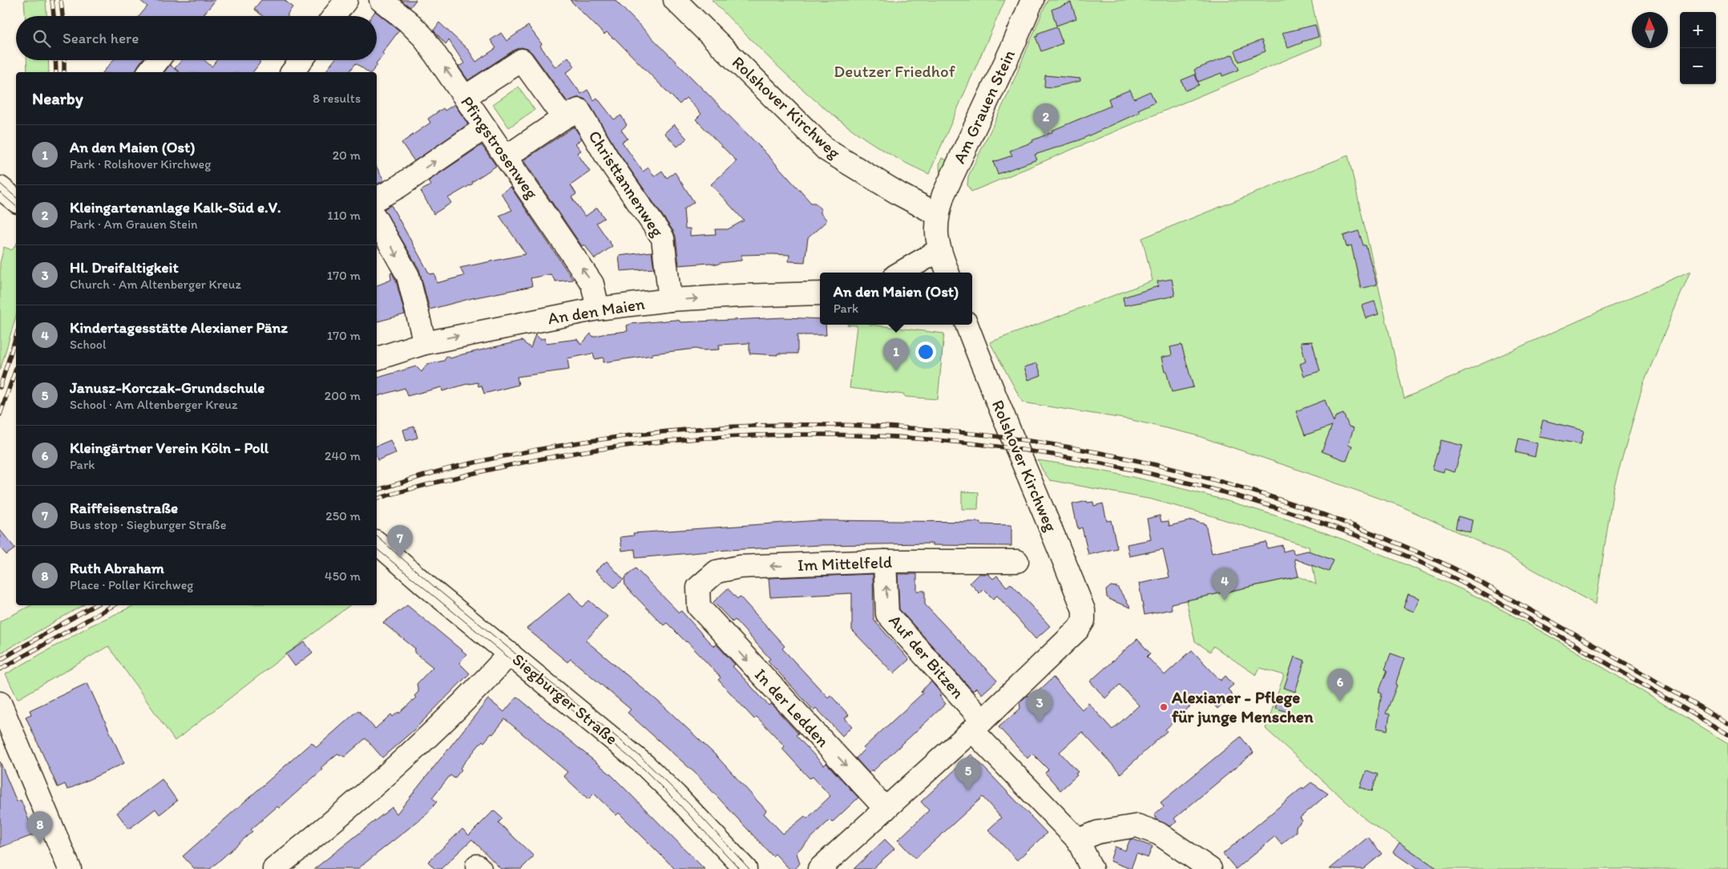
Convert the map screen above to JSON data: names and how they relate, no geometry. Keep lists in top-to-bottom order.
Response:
{
  "streets": {
    "street": [
      "Am Grauen Stein",
      "Rolshover Kirchweg",
      "Pfingstrosenweg",
      "Christtannenweg",
      "An den Maien",
      "Im Mittelfeld",
      "Auf der Bitzen",
      "Siegburger Straße",
      "In der Ledden"
    ]
  },
  "crossings": [
    ["Am Grauen Stein", "Rolshover Kirchweg"],
    ["Rolshover Kirchweg", "Auf der Bitzen"],
    ["Pfingstrosenweg", "Christtannenweg"],
    ["Pfingstrosenweg", "An den Maien"],
    ["Christtannenweg", "An den Maien"],
    ["Im Mittelfeld", "Auf der Bitzen"],
    ["Im Mittelfeld", "In der Ledden"]
  ],
  "one_way": [
    "An den Maien",
    "Im Mittelfeld",
    "Auf der Bitzen",
    "In der Ledden"
  ],
  "parks": ["Deutzer Friedhof"],
  "places": ["Alexianer - Pflege für junge Menschen"],
  "north": "top",
  "page": {
    "map_buttons": ["+", "−"],
    "search": "Search here",
    "heading": ["Nearby", "8 results"],
    "pins": [
      "2",
      "1",
      "7",
      "4",
      "6",
      "3",
      "5",
      "8"
    ],
    "list": [
      {
        "mark": "1",
        "name": "An den Maien (Ost)",
        "note": "Park · Rolshover Kirchweg",
        "value": "20 m"
      },
      {
        "mark": "2",
        "name": "Kleingartenanlage Kalk-Süd e.V.",
        "note": "Park · Am Grauen Stein",
        "value": "110 m"
      },
      {
        "mark": "3",
        "name": "Hl. Dreifaltigkeit",
        "note": "Church · Am Altenberger Kreuz",
        "value": "170 m"
      },
      {
        "mark": "4",
        "name": "Kindertagesstätte Alexianer Pänz",
        "note": "School",
        "value": "170 m"
      },
      {
        "mark": "5",
        "name": "Janusz-Korczak-Grundschule",
        "note": "School · Am Altenberger Kreuz",
        "value": "200 m"
      },
      {
        "mark": "6",
        "name": "Kleingärtner Verein Köln - Poll",
        "note": "Park",
        "value": "240 m"
      },
      {
        "mark": "7",
        "name": "Raiffeisenstraße",
        "note": "Bus stop · Siegburger Straße",
        "value": "250 m"
      },
      {
        "mark": "8",
        "name": "Ruth Abraham",
        "note": "Place · Poller Kirchweg",
        "value": "450 m"
      }
    ],
    "popup": ["An den Maien (Ost)", "Park"]
  }
}
